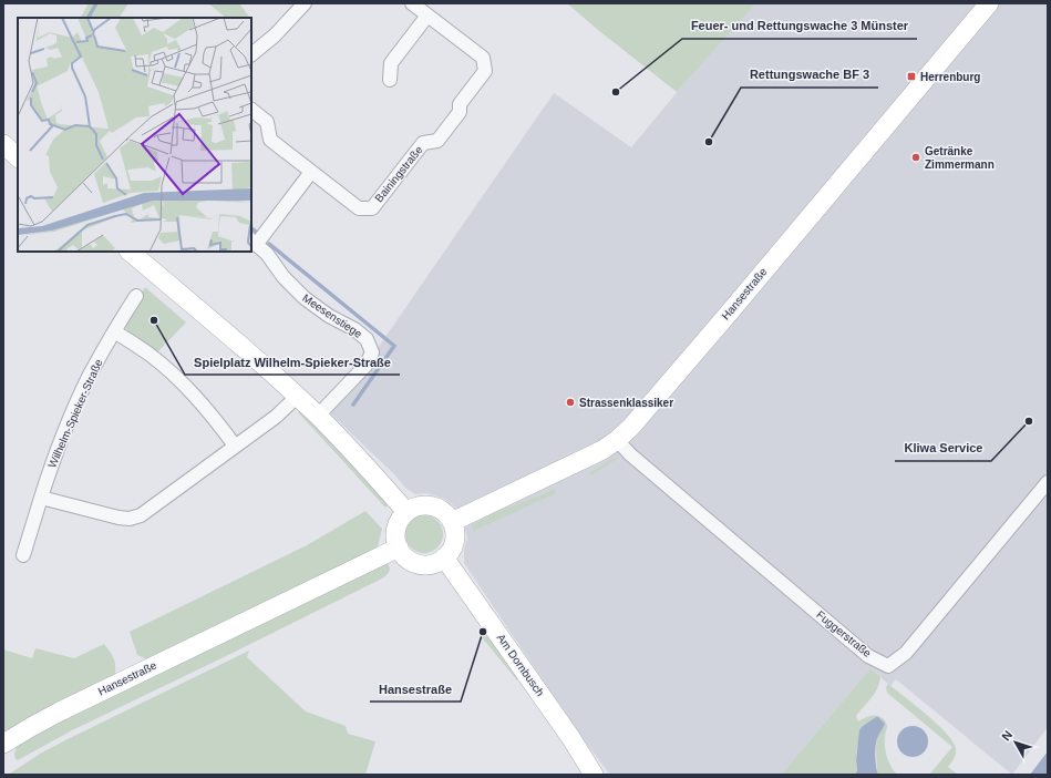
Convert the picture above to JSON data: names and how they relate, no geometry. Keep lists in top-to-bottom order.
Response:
{
  "streets": {
    "main road": ["Hansestraße", "Am Dornbusch"],
    "street": [
      "Bainingstraße",
      "Meesenstiege",
      "Wilhelm-Spieker-Straße",
      "Fuggerstraße"
    ]
  },
  "crossings": [
    ["Hansestraße", "Fuggerstraße"],
    ["Hansestraße", "Am Dornbusch"]
  ],
  "places": {
    "transit": ["Herrenburg"],
    "other": [
      "Feuer- und Rettungswache 3 Münster",
      "Rettungswache BF 3",
      "Getränke Zimmermann",
      "Spielplatz Wilhelm-Spieker-Straße",
      "Strassenklassiker",
      "Kliwa Service",
      "Hansestraße"
    ]
  },
  "north": "top left"
}
